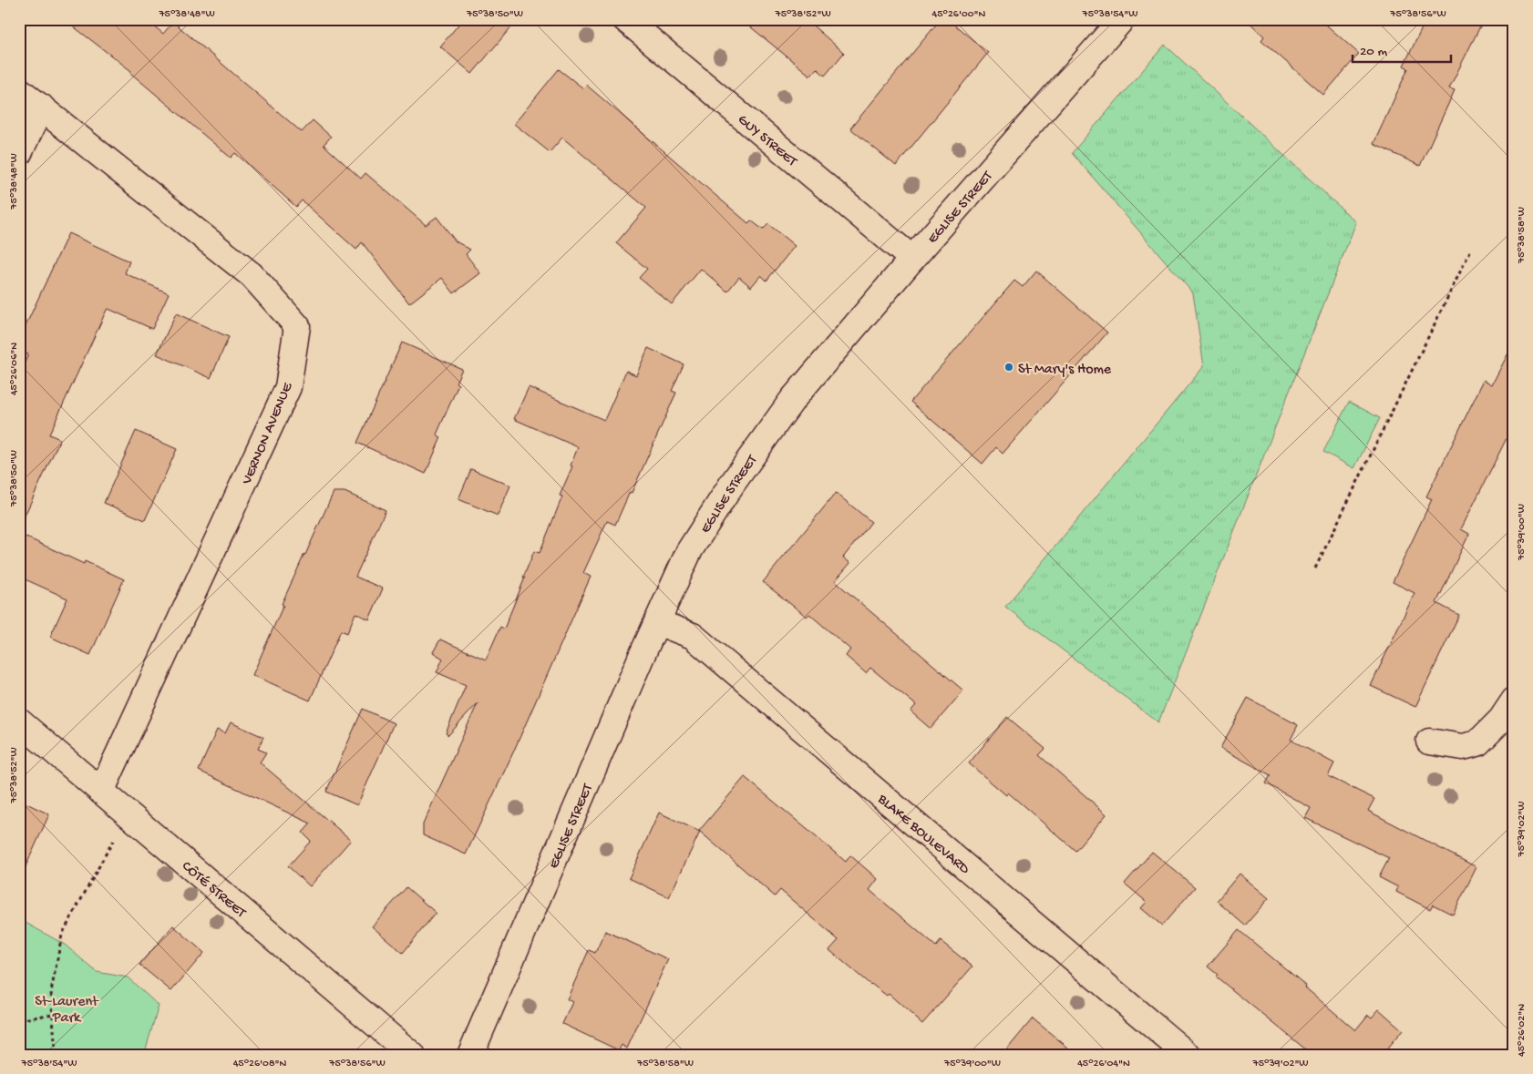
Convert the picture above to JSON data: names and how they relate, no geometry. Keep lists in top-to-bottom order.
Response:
{
  "streets": {
    "street": [
      "GUY STREET",
      "EGLISE STREET",
      "VERNON AVENUE",
      "BLAKE BOULEVARD",
      "CÔTÉ STREET"
    ]
  },
  "crossings": [
    ["GUY STREET", "EGLISE STREET"],
    ["EGLISE STREET", "BLAKE BOULEVARD"],
    ["VERNON AVENUE", "CÔTÉ STREET"]
  ],
  "parks": ["St-Laurent Park"],
  "places": ["St Mary's Home"],
  "scale_bar": "20 m",
  "coordinates": [
    "75°38'48\"W",
    "75°38'50\"W",
    "75°38'52\"W",
    "45°26'00\"N",
    "75°38'54\"W",
    "75°38'56\"W",
    "75°38'58\"W",
    "45°26'06\"N",
    "75°39'00\"W",
    "75°39'02\"W",
    "45°26'02\"N",
    "45°26'08\"N",
    "45°26'04\"N"
  ]
}
